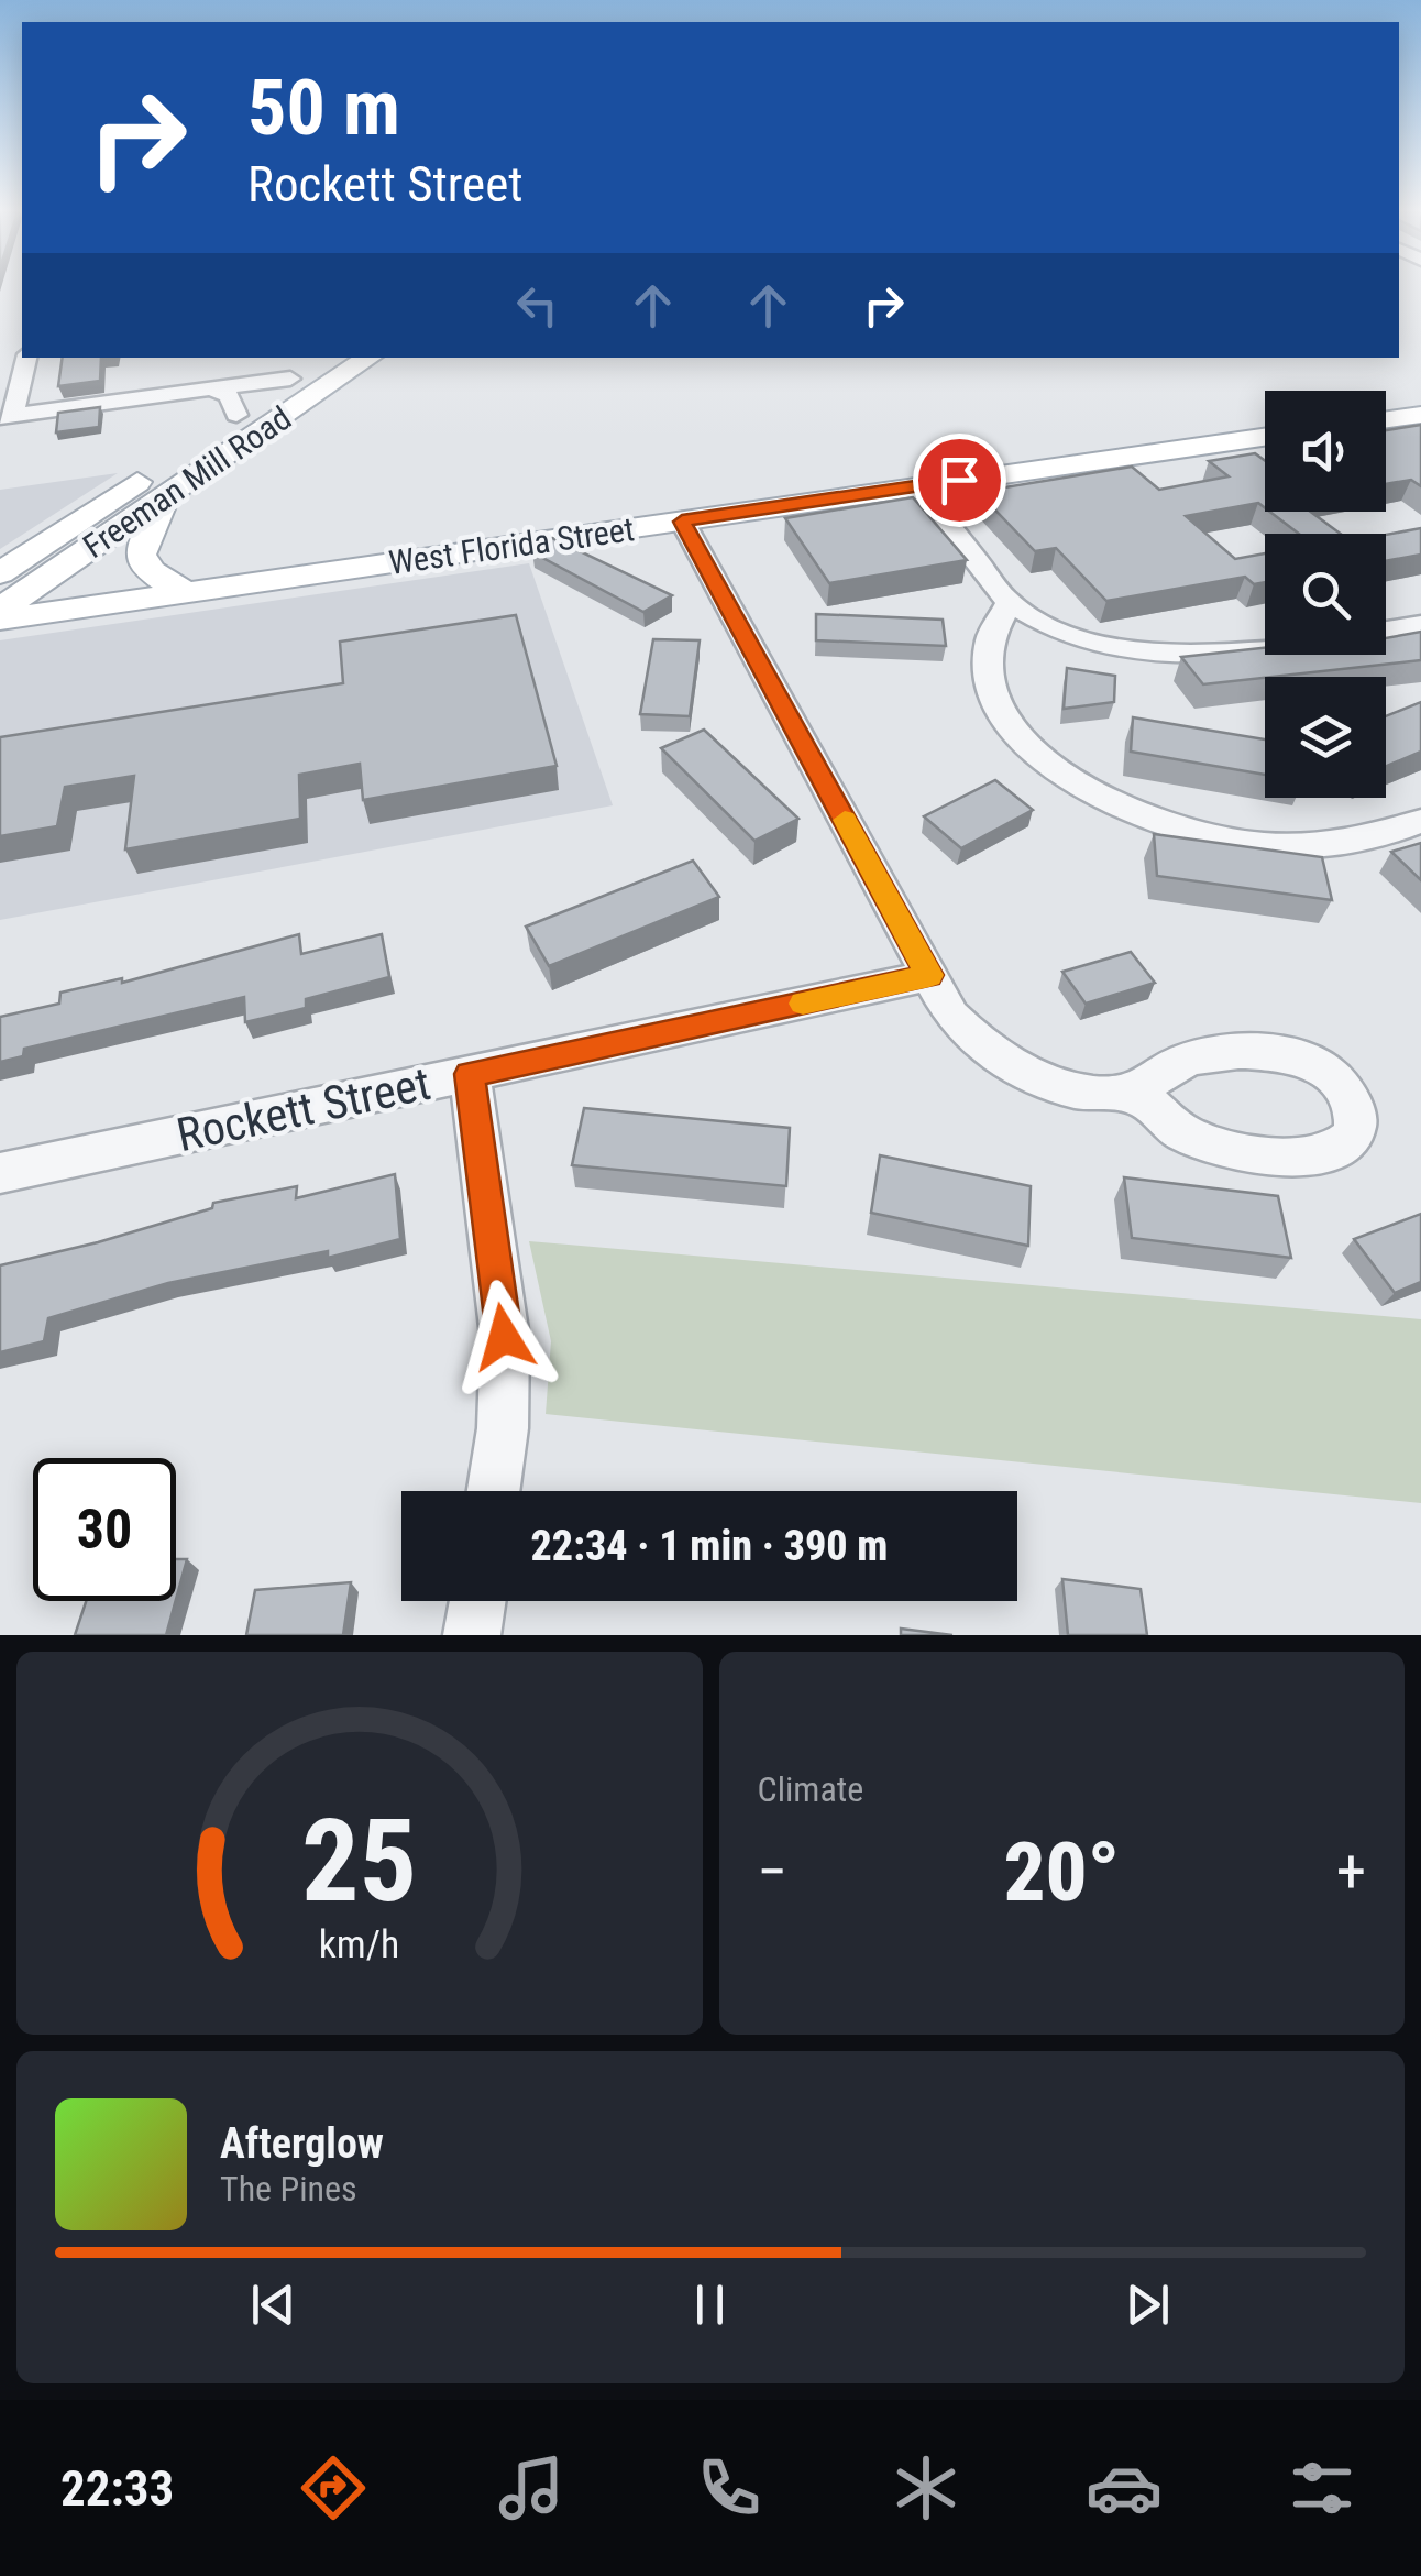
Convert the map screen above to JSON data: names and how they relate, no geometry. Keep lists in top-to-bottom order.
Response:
{
  "streets": {
    "main road": ["Freeman Mill Road", "West Florida Street"],
    "street": ["Rockett Street"]
  },
  "page": {
    "turn": ["50 m", "Rockett Street"],
    "limit": "30",
    "trip": "22:34 · 1 min · 390 m",
    "tile": "Climate",
    "heat": ["−", "20°", "+"],
    "song": ["Afterglow", "The Pines"],
    "tabs": "22:33",
    "gauge": ["25", "km/h"]
  }
}
